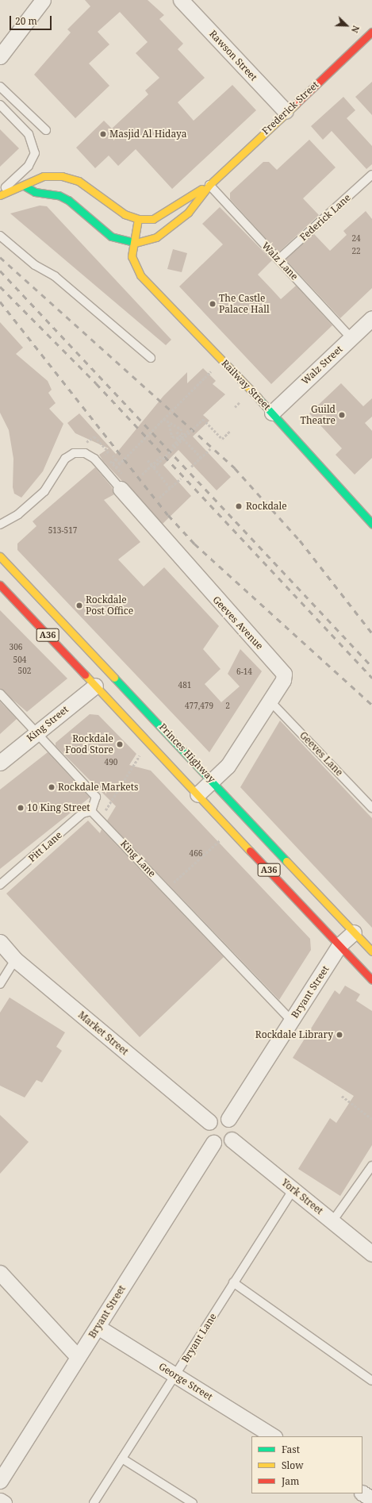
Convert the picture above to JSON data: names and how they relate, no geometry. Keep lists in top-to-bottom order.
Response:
{
  "streets": {
    "main road": [
      "Frederick Street",
      "Railway Street",
      "A36",
      "Princes Highway"
    ],
    "street": [
      "Rawson Street",
      "Walz Street",
      "Geeves Avenue",
      "King Street",
      "Bryant Street",
      "Market Street",
      "York Street",
      "George Street"
    ],
    "lane": [
      "Federick Lane",
      "Walz Lane",
      "Geeves Lane",
      "Pitt Lane",
      "King Lane",
      "Bryant Lane"
    ]
  },
  "crossings": [
    ["Rawson Street", "Frederick Street"],
    ["Frederick Street", "Walz Lane"],
    ["Frederick Street", "Railway Street"],
    ["Federick Lane", "Walz Lane"],
    ["Walz Lane", "Walz Street"],
    ["Walz Street", "Railway Street"],
    ["Geeves Avenue", "A36"],
    ["Geeves Avenue", "Princes Highway"],
    ["Geeves Avenue", "Geeves Lane"],
    ["A36", "King Street"],
    ["A36", "Bryant Street"],
    ["Princes Highway", "Bryant Street"],
    ["Pitt Lane", "King Lane"],
    ["King Lane", "Bryant Street"],
    ["Bryant Street", "Market Street"],
    ["Bryant Street", "York Street"],
    ["Bryant Street", "George Street"],
    ["Market Street", "York Street"],
    ["York Street", "Bryant Lane"],
    ["Bryant Lane", "George Street"]
  ],
  "places": [
    "Masjid Al Hidaya",
    "The Castle Palace Hall",
    "Guild Theatre",
    "Rockdale",
    "Rockdale Post Office",
    "Rockdale Food Store",
    "Rockdale Markets",
    "10 King Street",
    "Rockdale Library"
  ],
  "house_numbers": [
    "24",
    "22",
    "513-517",
    "306",
    "504",
    "502",
    "6-14",
    "481",
    "477,479",
    "2",
    "490",
    "466"
  ],
  "legend": ["Fast", "Slow", "Jam"],
  "scale_bar": "20 m",
  "north": "bottom right"
}
